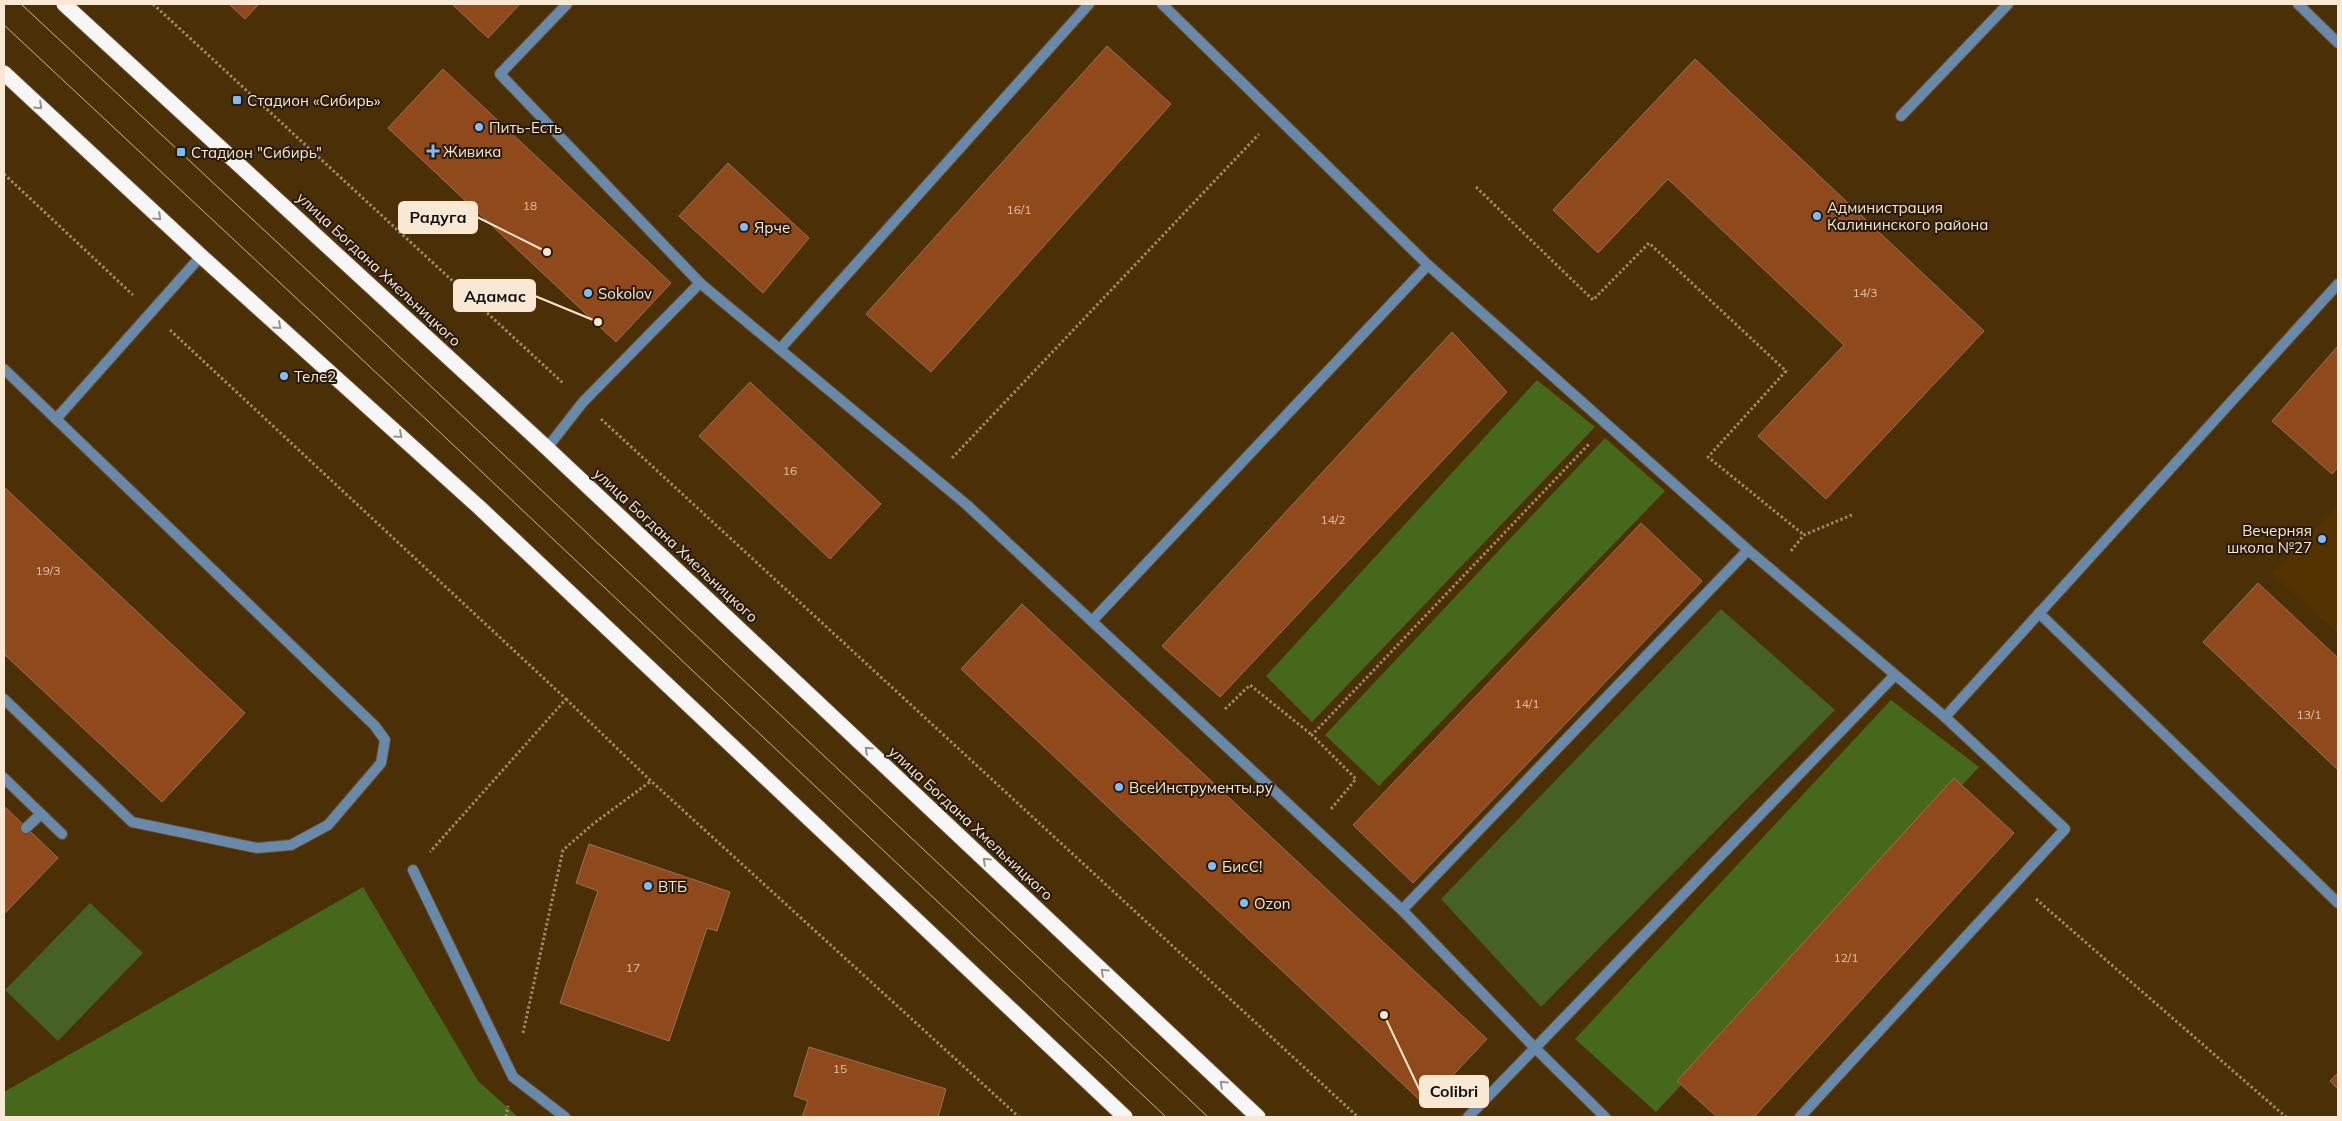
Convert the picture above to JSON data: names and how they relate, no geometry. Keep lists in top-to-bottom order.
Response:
{
  "streets": {
    "highway": ["улица Богдана Хмельницкого"]
  },
  "places": {
    "transit": ["Стадион «Сибирь»", "Стадион \"Сибирь\""],
    "other": [
      "Пить-Есть",
      "Администрация Калининского района",
      "Ярче",
      "Радуга",
      "Sokolov",
      "Адамас",
      "Теле2",
      "Вечерняя школа №27",
      "ВсеИнструменты.ру",
      "БисС!",
      "ВТБ",
      "Ozon",
      "Colibri"
    ],
    "health": ["Живика"]
  },
  "house_numbers": [
    "18",
    "16/1",
    "14/3",
    "16",
    "14/2",
    "19/3",
    "14/1",
    "13/1",
    "12/1",
    "17",
    "15"
  ]
}
